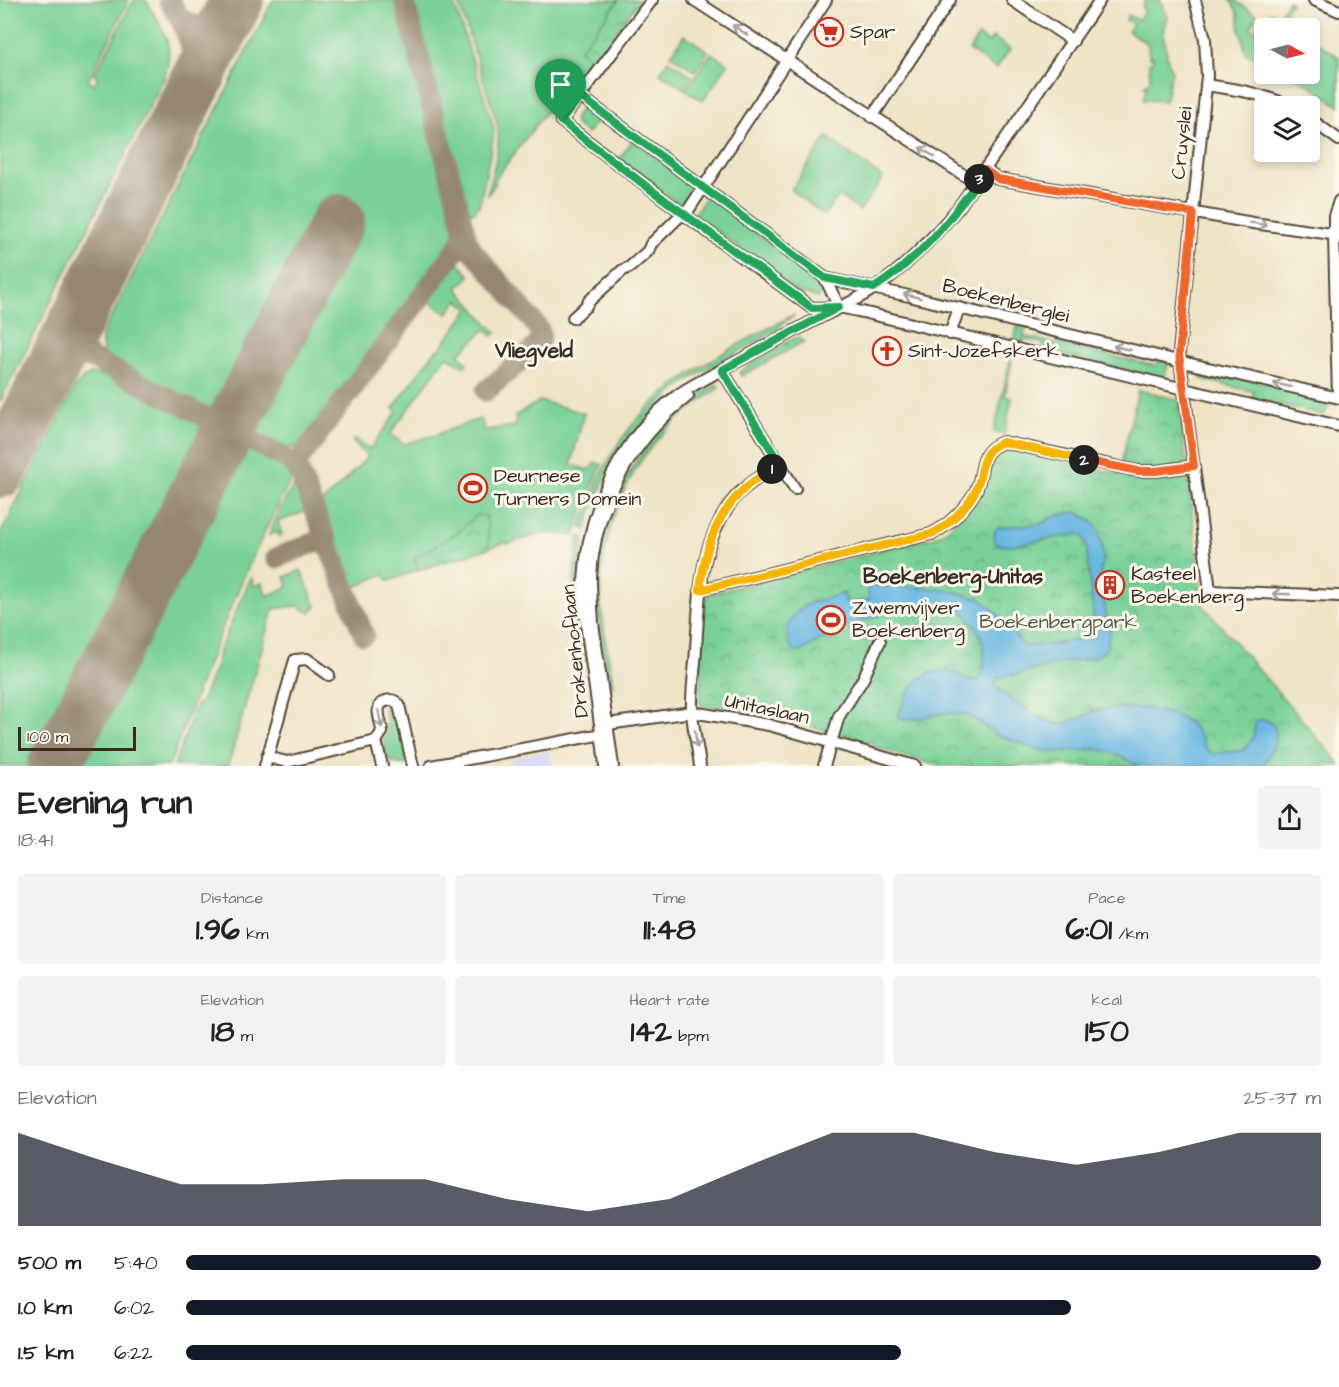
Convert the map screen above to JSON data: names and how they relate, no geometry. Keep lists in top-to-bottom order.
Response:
{
  "streets": {
    "street": [
      "Cruyslei",
      "Boekenberglei",
      "Drakenhoflaan",
      "Unitaslaan"
    ]
  },
  "crossings": [
    ["Cruyslei", "Boekenberglei"],
    ["Boekenberglei", "Drakenhoflaan"],
    ["Drakenhoflaan", "Unitaslaan"]
  ],
  "districts": ["Vliegveld", "Boekenberg-Unitas"],
  "parks": ["Boekenbergpark"],
  "places": {
    "supermarket": ["Spar"],
    "church": ["Sint-Jozefskerk"],
    "sports": ["Deurnese Turners Domein", "Zwemvijver Boekenberg"],
    "building": ["Kasteel Boekenberg"]
  },
  "scale_bar": "100 m",
  "north": "right",
  "page": {
    "pins": ["3", "2", "1"],
    "scale": "100 m",
    "heading": ["Evening run", "18:41"],
    "stats": [
      ["Distance", "1.96 km"],
      ["Time", "11:48"],
      ["Pace", "6:01 /km"],
      ["Elevation", "18 m"],
      ["Heart rate", "142 bpm"],
      ["kcal", "150"]
    ],
    "chart": ["Elevation", "25–37 m"],
    "list": [
      {
        "name": "500 m",
        "note": "5:40"
      },
      {
        "name": "1.0 km",
        "note": "6:02"
      },
      {
        "name": "1.5 km",
        "note": "6:22"
      }
    ]
  }
}
